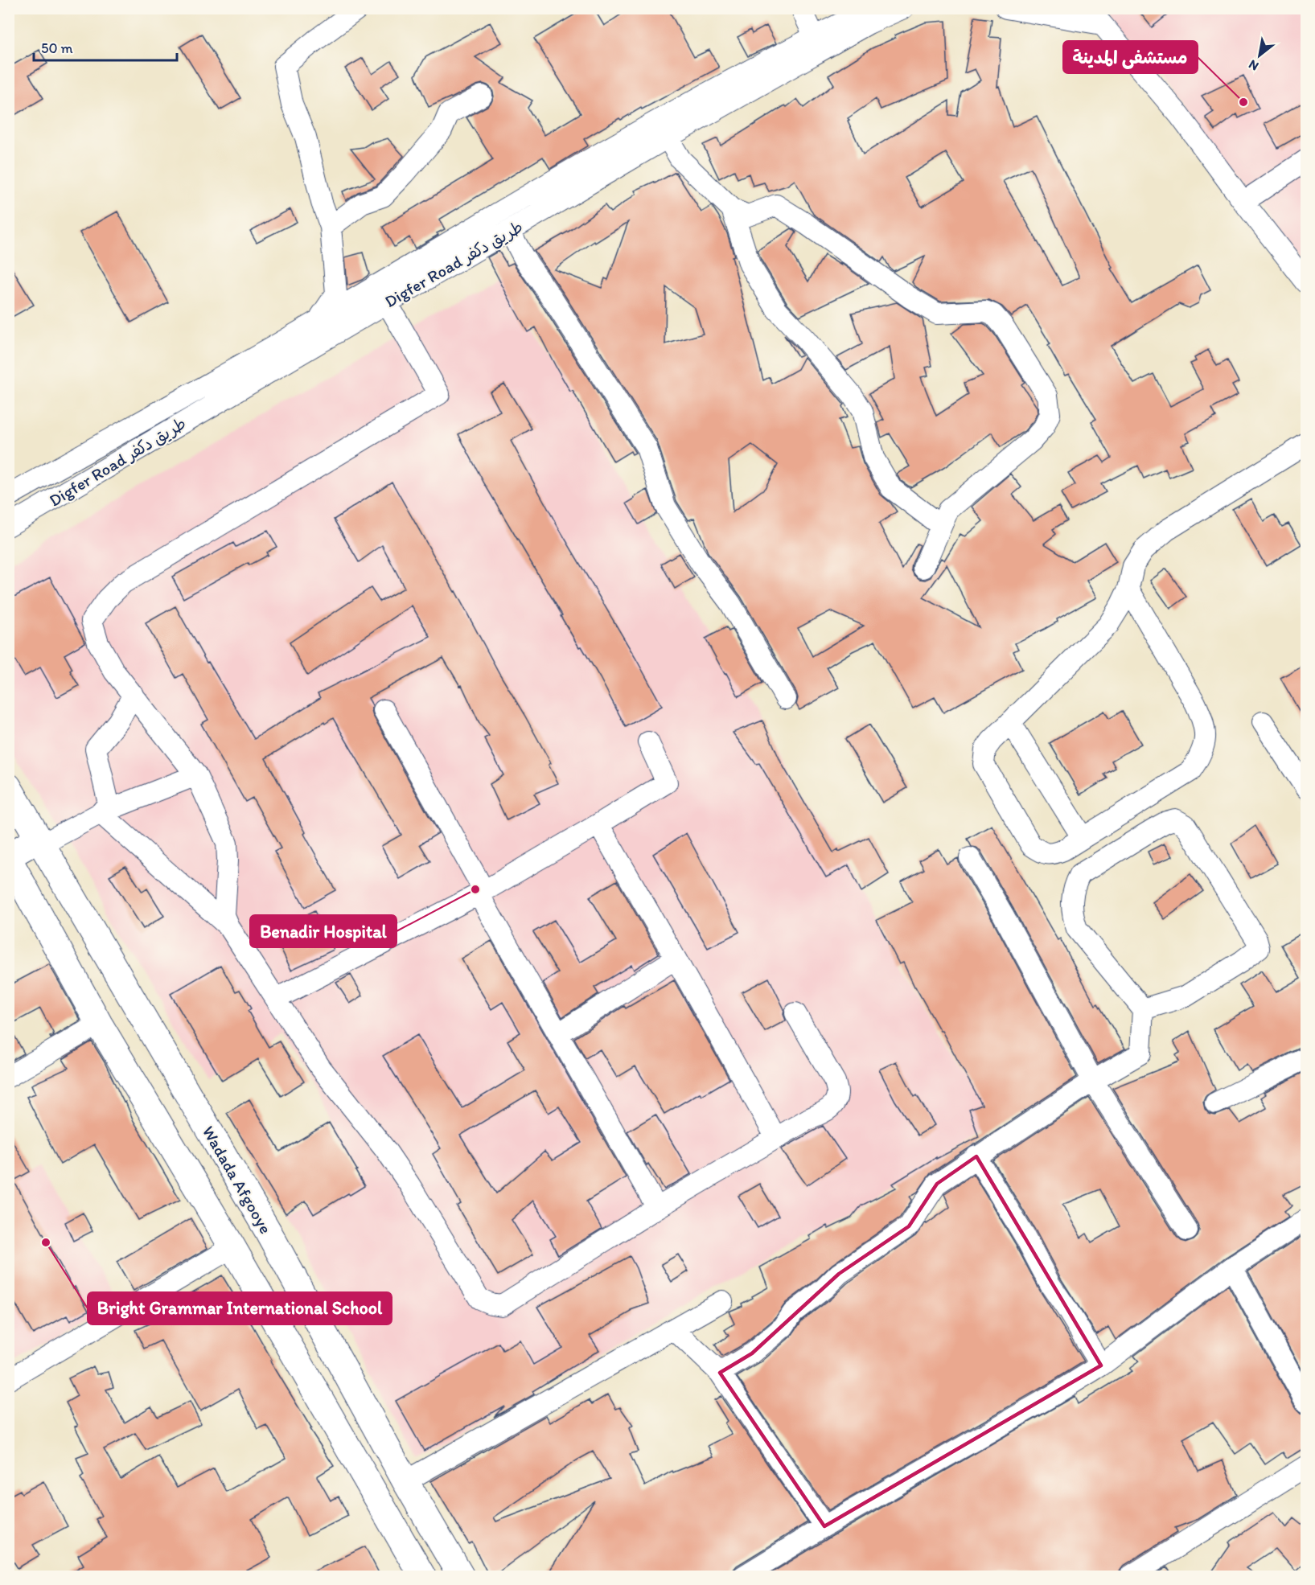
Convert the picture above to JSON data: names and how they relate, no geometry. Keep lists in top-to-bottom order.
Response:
{
  "streets": {
    "main road": ["Wadada Afgooye"],
    "street": ["Digfer Road طريق دكفر"]
  },
  "places": ["مستشفى المدينة", "Benadir Hospital", "Bright Grammar International School"],
  "scale_bar": "50 m",
  "north": "bottom left"
}
